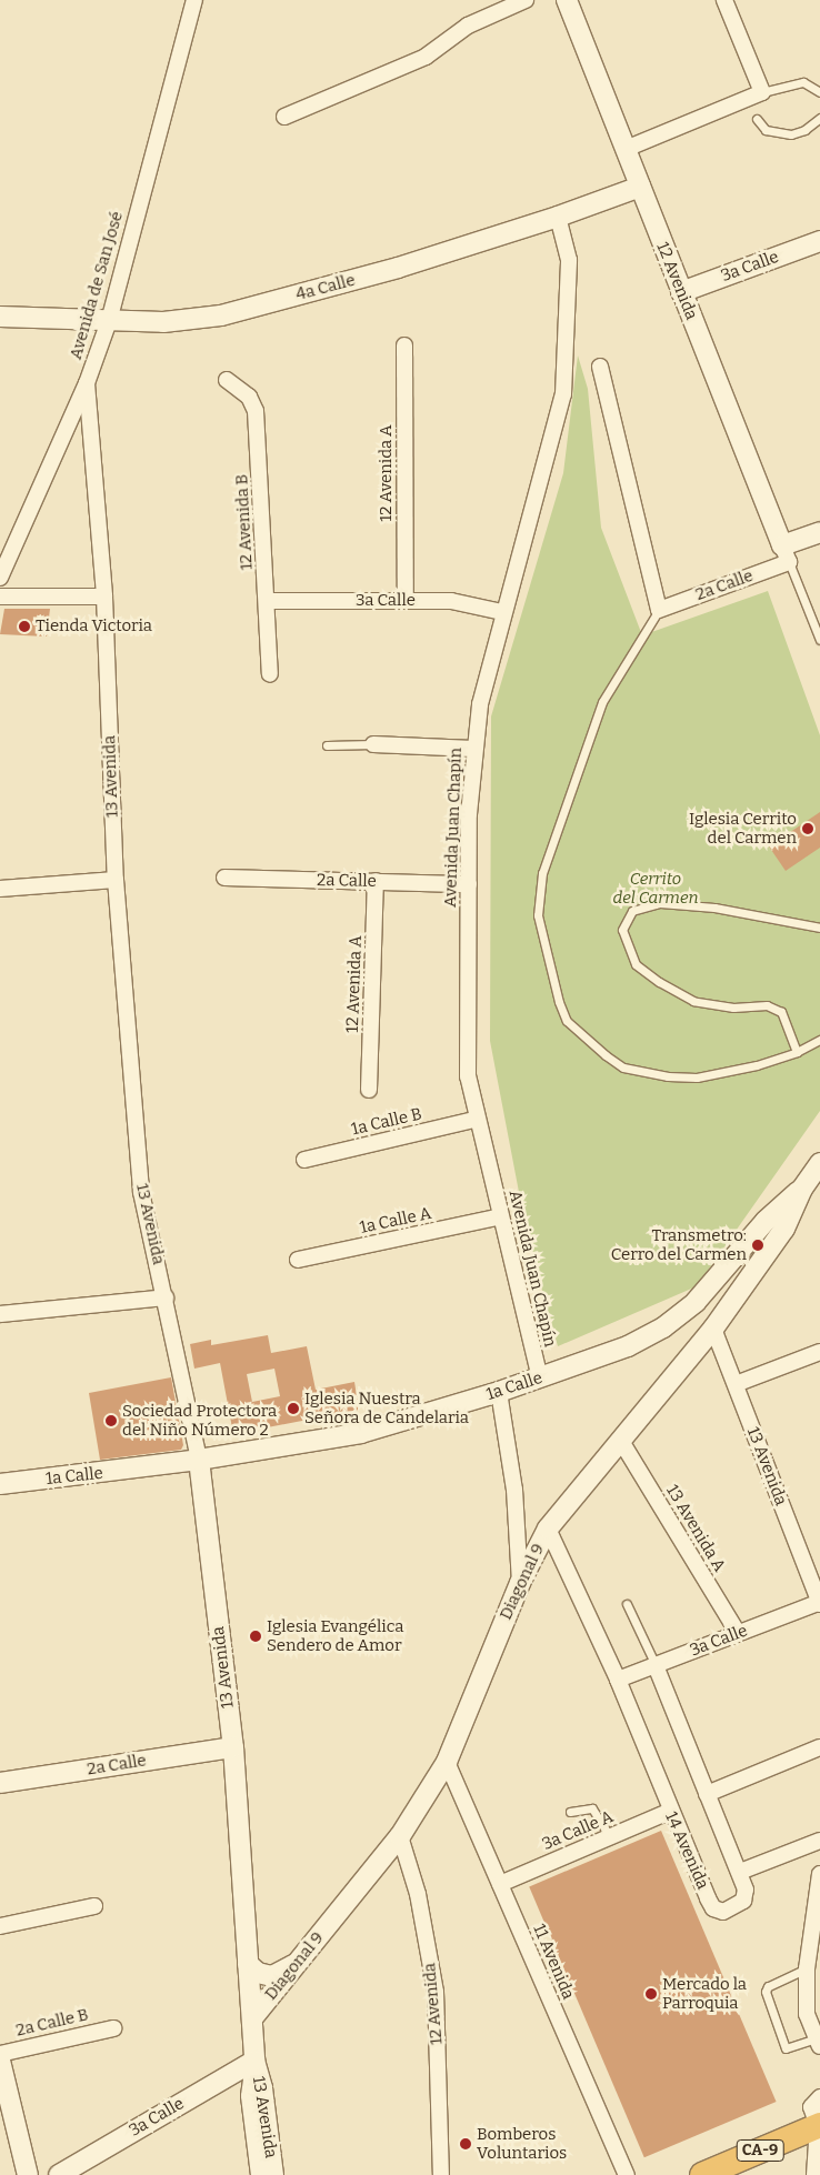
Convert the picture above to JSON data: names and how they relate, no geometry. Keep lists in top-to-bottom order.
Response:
{
  "streets": {
    "highway": ["CA-9"],
    "street": [
      "3a Calle",
      "12 Avenida",
      "Avenida de San José",
      "4a Calle",
      "12 Avenida A",
      "12 Avenida B",
      "2a Calle",
      "13 Avenida",
      "Avenida Juan Chapín",
      "1a Calle B",
      "1a Calle A",
      "1a Calle",
      "13 Avenida A",
      "Diagonal 9",
      "3a Calle A",
      "14 Avenida",
      "11 Avenida",
      "2a Calle B"
    ]
  },
  "crossings": [
    ["3a Calle", "12 Avenida"],
    ["3a Calle", "12 Avenida A"],
    ["3a Calle", "12 Avenida B"],
    ["3a Calle", "13 Avenida"],
    ["3a Calle", "Avenida Juan Chapín"],
    ["3a Calle", "13 Avenida A"],
    ["3a Calle", "14 Avenida"],
    ["12 Avenida", "4a Calle"],
    ["12 Avenida", "2a Calle"],
    ["12 Avenida", "Diagonal 9"],
    ["Avenida de San José", "4a Calle"],
    ["Avenida de San José", "13 Avenida"],
    ["4a Calle", "Avenida Juan Chapín"],
    ["12 Avenida A", "2a Calle"],
    ["2a Calle", "13 Avenida"],
    ["2a Calle", "Avenida Juan Chapín"],
    ["13 Avenida", "1a Calle"],
    ["13 Avenida", "Diagonal 9"],
    ["Avenida Juan Chapín", "1a Calle B"],
    ["Avenida Juan Chapín", "1a Calle A"],
    ["Avenida Juan Chapín", "1a Calle"],
    ["1a Calle", "Diagonal 9"],
    ["13 Avenida A", "Diagonal 9"],
    ["Diagonal 9", "14 Avenida"],
    ["Diagonal 9", "11 Avenida"],
    ["3a Calle A", "14 Avenida"],
    ["3a Calle A", "11 Avenida"]
  ],
  "parks": ["Cerrito del Carmen"],
  "places": [
    "Tienda Victoria",
    "Iglesia Cerrito del Carmen",
    "Transmetro: Cerro del Carmen",
    "Iglesia Nuestra Señora de Candelaria",
    "Sociedad Protectora del Niño Número 2",
    "Iglesia Evangélica Sendero de Amor",
    "Mercado la Parroquia",
    "Bomberos Voluntarios"
  ]
}
